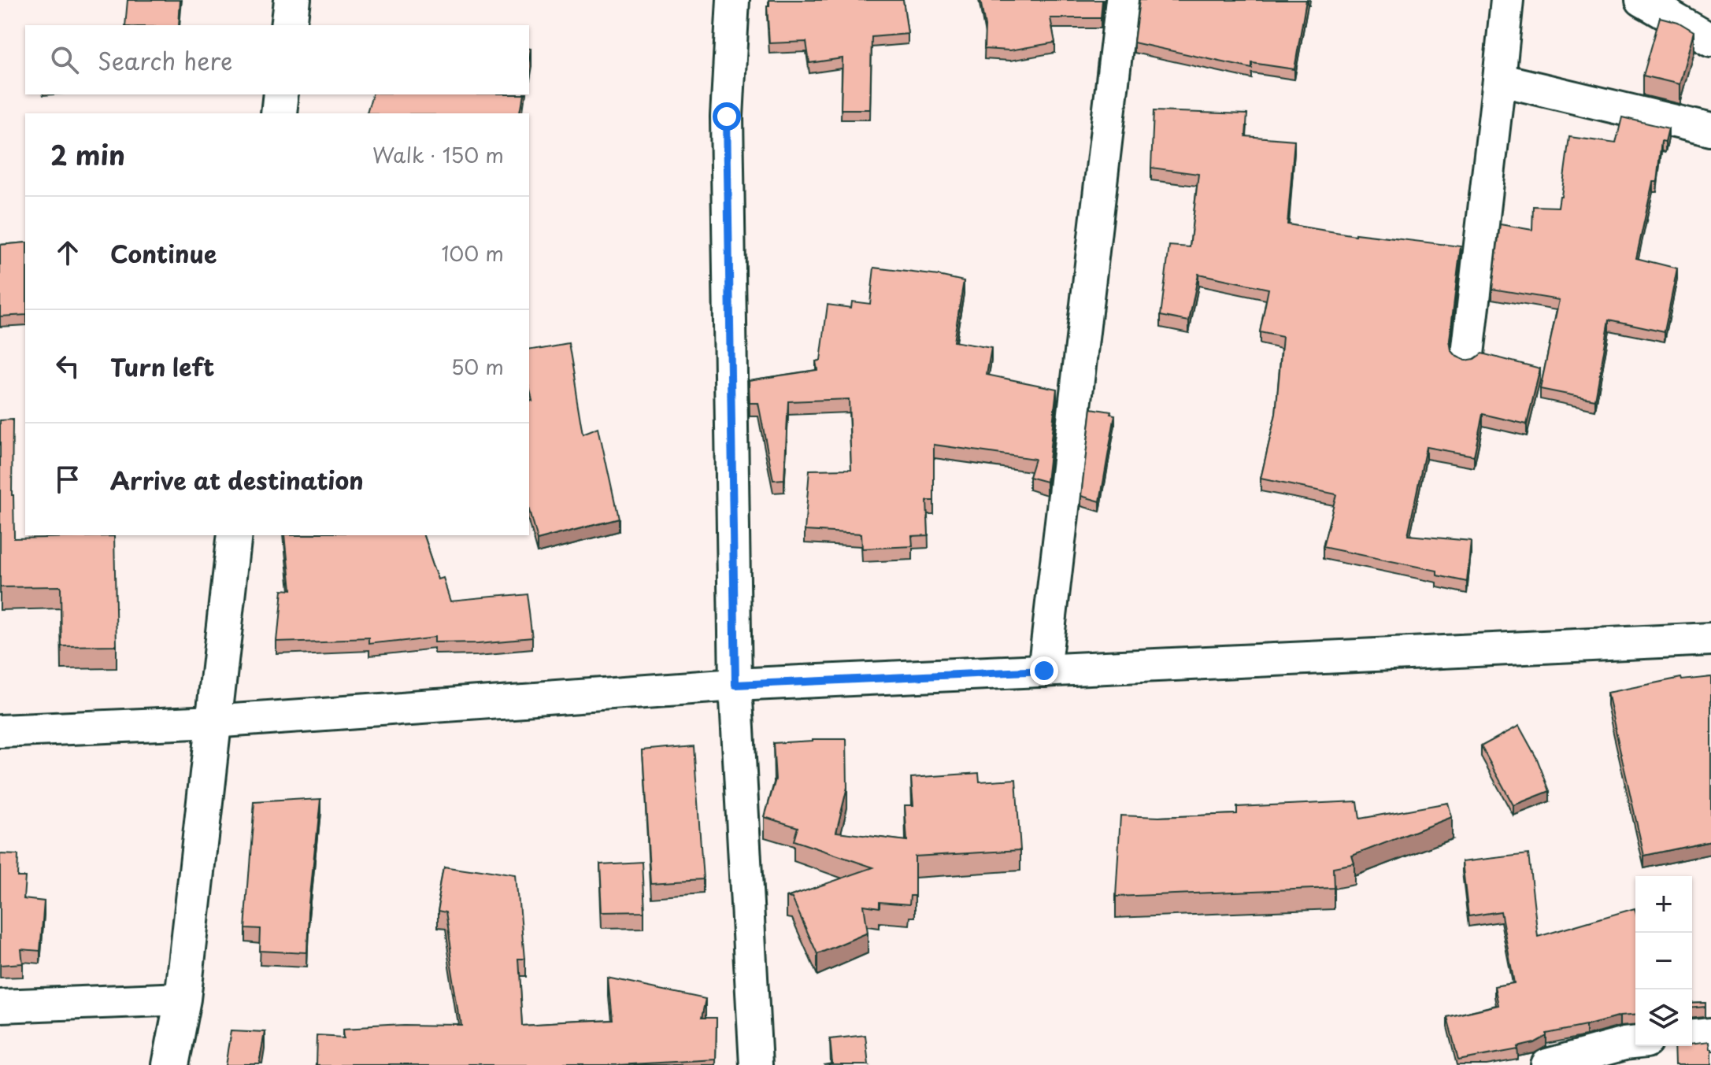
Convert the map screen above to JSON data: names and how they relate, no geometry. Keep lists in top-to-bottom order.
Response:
{
  "page": {
    "search": "Search here",
    "heading": ["2 min", "Walk · 150 m"],
    "list": [
      ["Continue", "100 m"],
      ["Turn left", "50 m"],
      "Arrive at destination"
    ],
    "map_buttons": ["+", "−"]
  }
}
